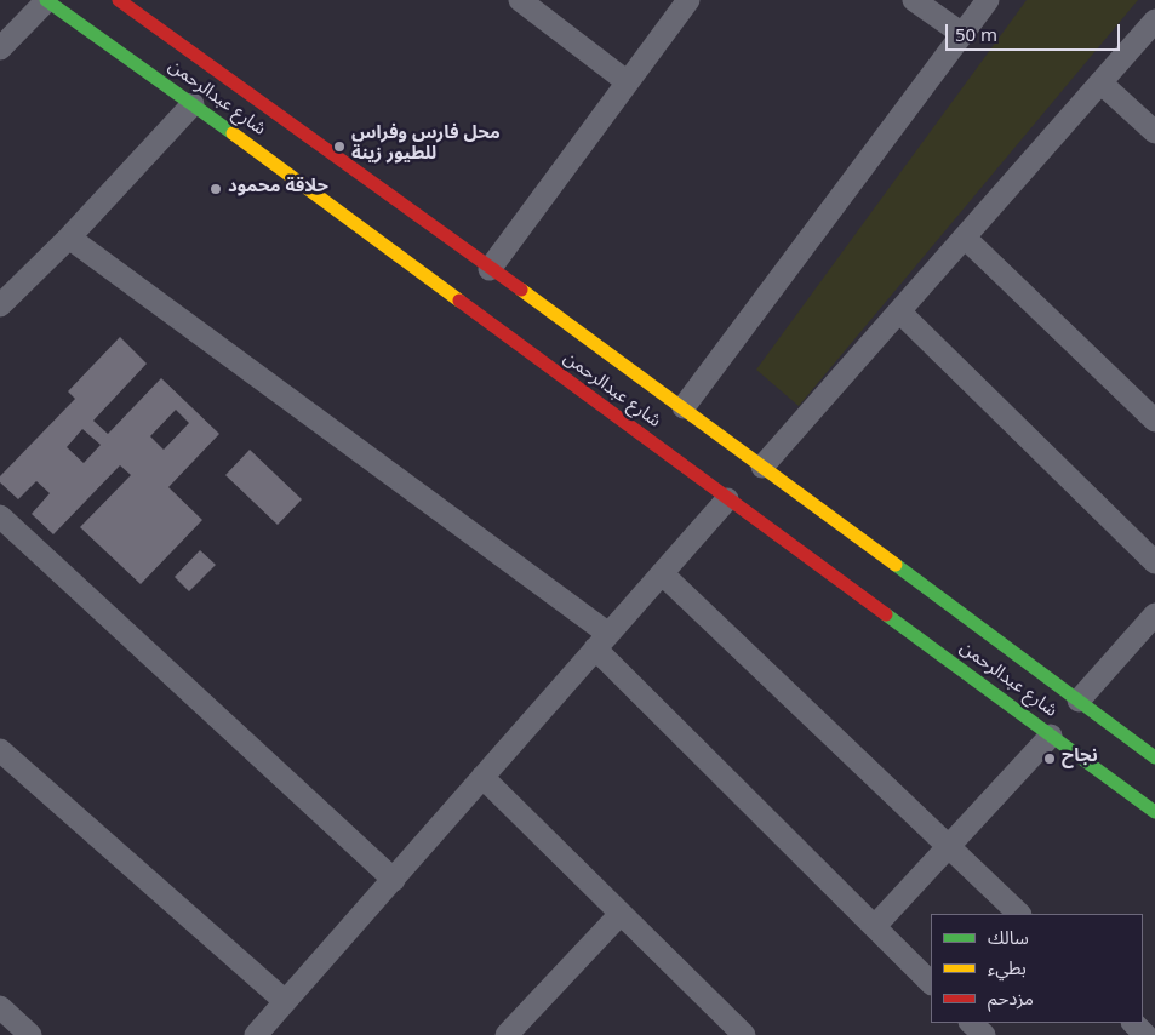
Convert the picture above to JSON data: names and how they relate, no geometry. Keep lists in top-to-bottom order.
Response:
{
  "streets": {
    "main road": ["شارع عبدالرحمن"]
  },
  "places": ["محل فارس وفراس للطيور زينة", "حلاقة محمود", "نجاح"],
  "legend": ["سالك", "بطيء", "مزدحم"],
  "scale_bar": "50 m"
}
